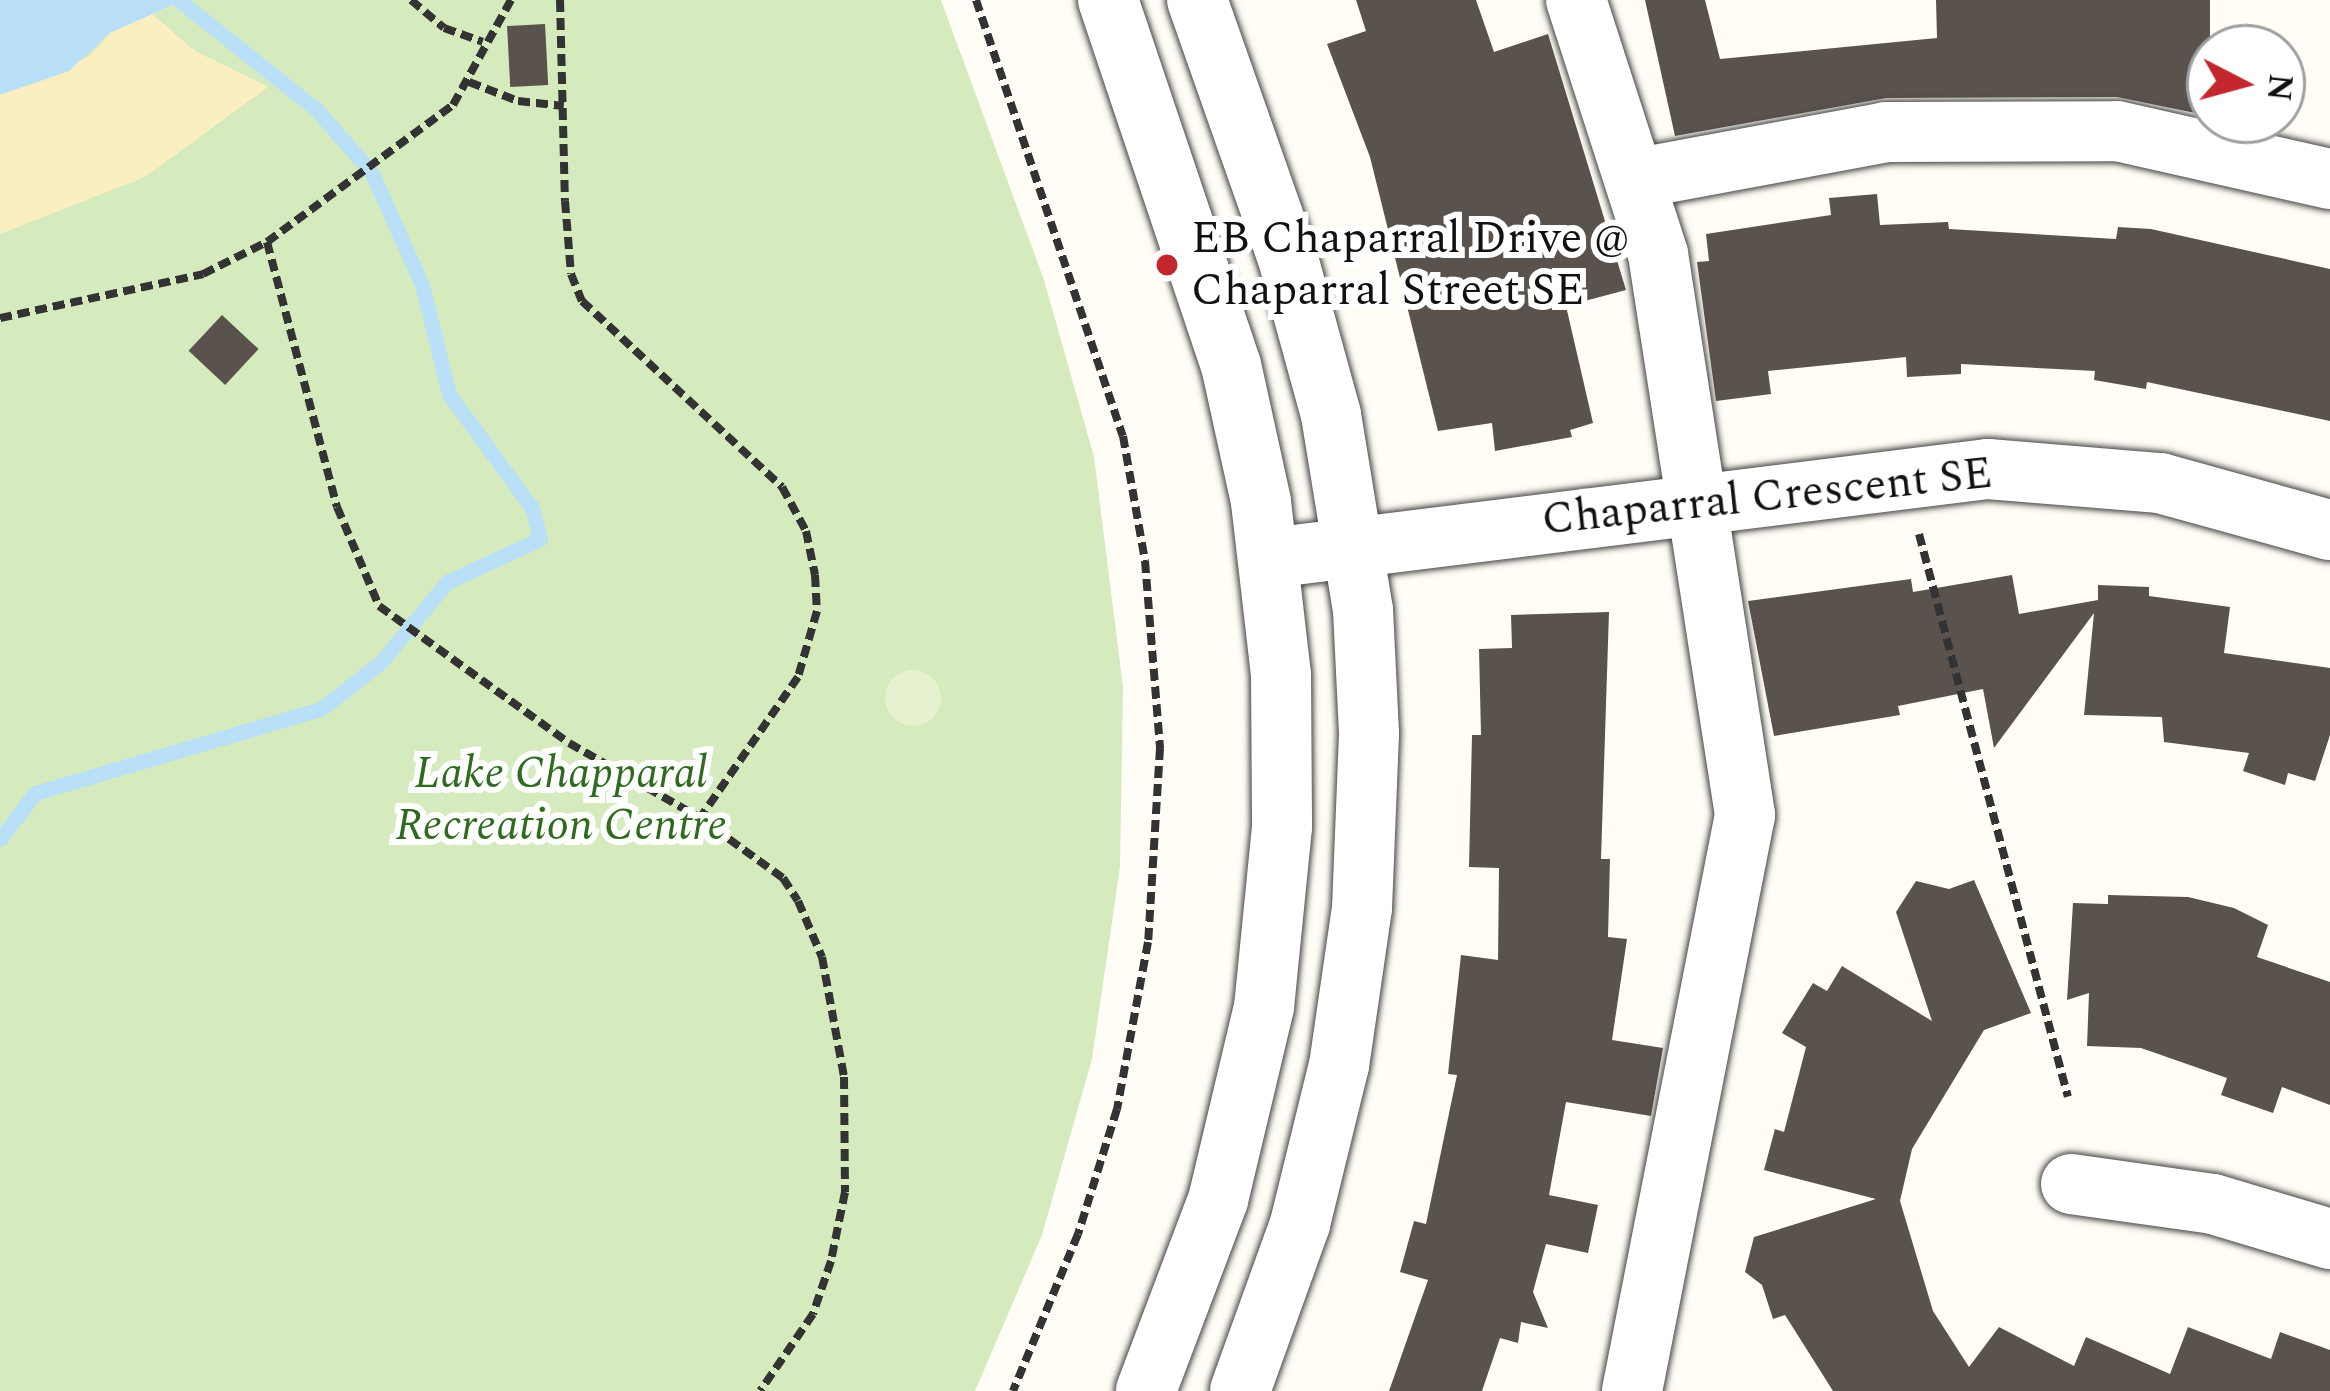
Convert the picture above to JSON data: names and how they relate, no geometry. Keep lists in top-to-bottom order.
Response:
{
  "streets": {
    "street": ["Chaparral Crescent SE"]
  },
  "parks": ["Lake Chapparal Recreation Centre"],
  "places": ["EB Chaparral Drive @ Chaparral Street SE"],
  "north": "right"
}
